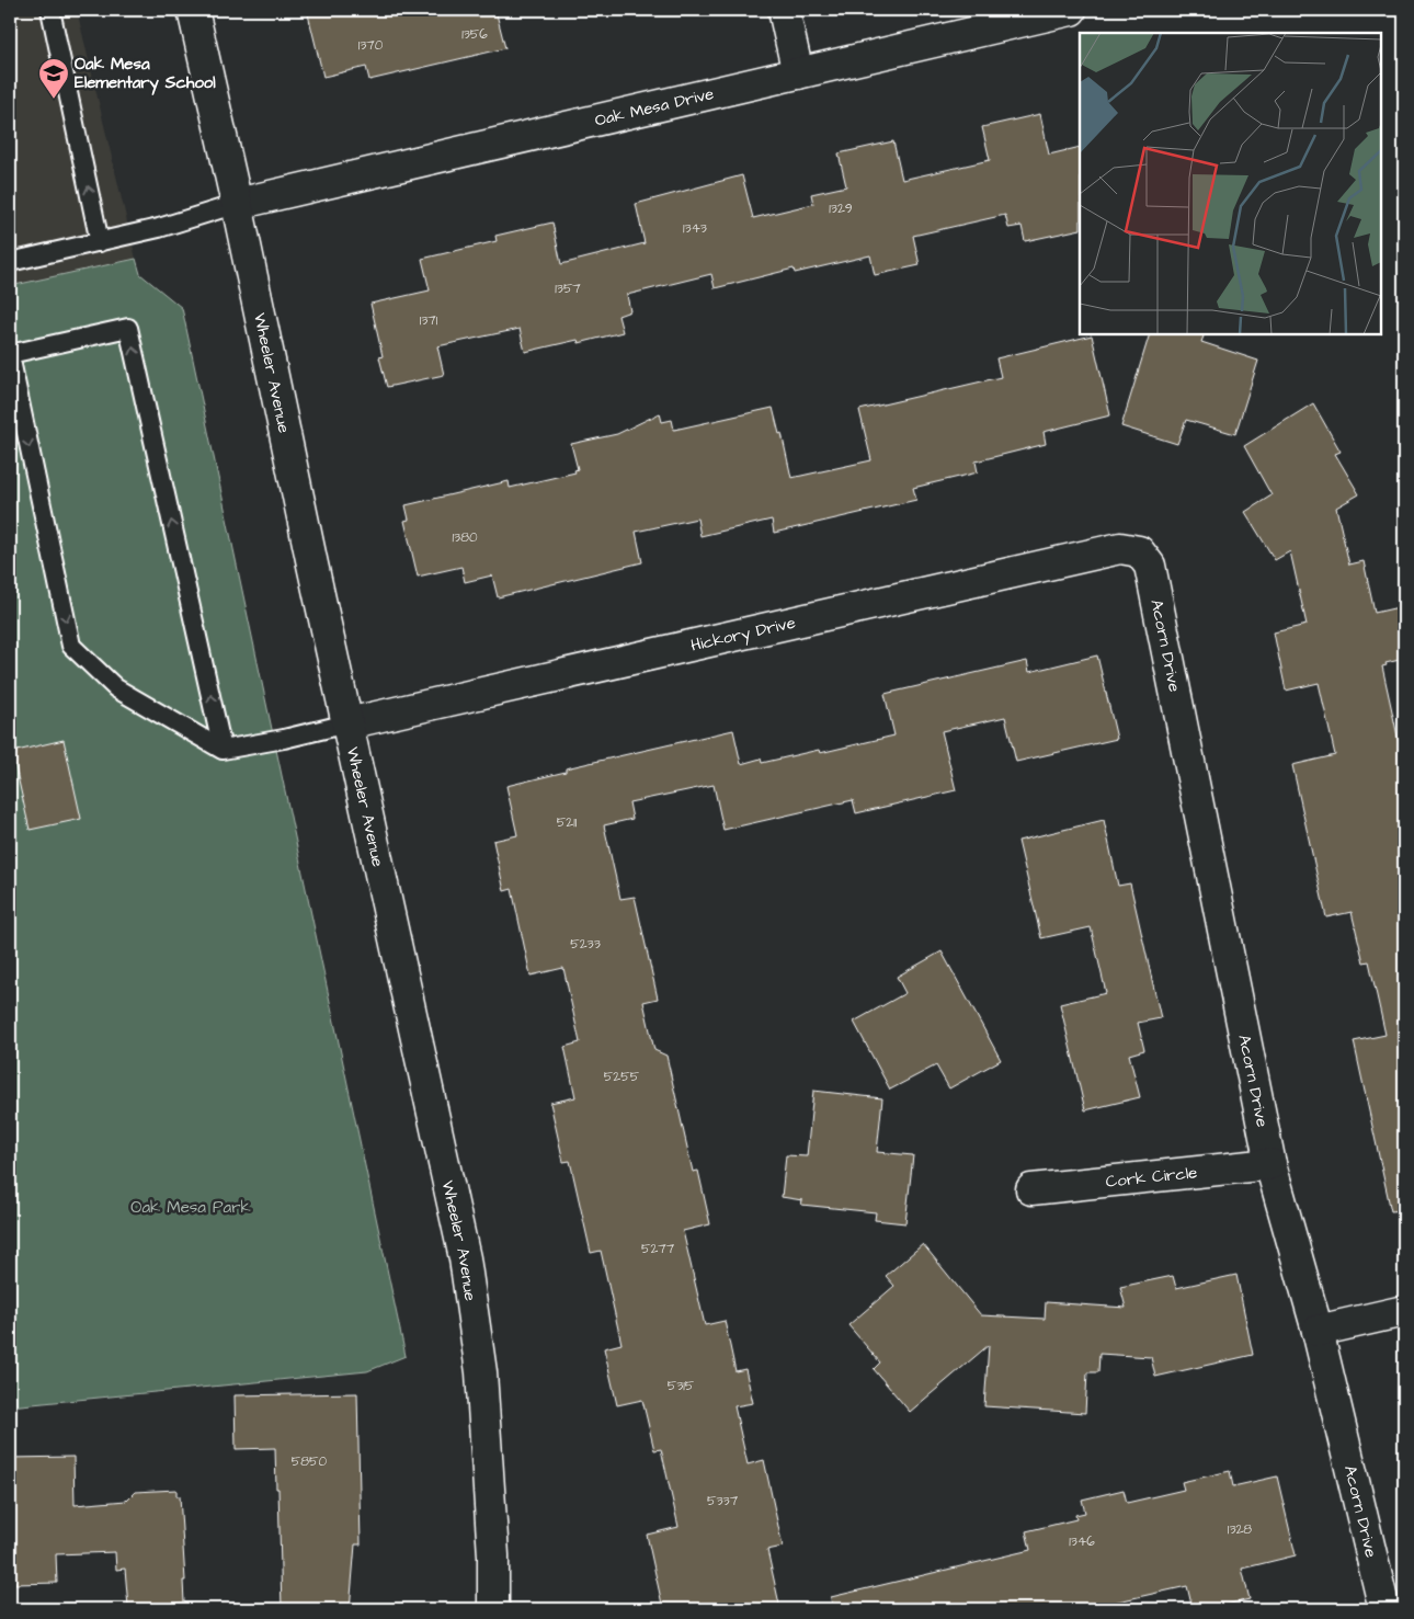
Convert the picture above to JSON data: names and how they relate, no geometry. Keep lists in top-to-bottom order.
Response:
{
  "streets": {
    "street": [
      "Oak Mesa Drive",
      "Wheeler Avenue",
      "Hickory Drive",
      "Acorn Drive",
      "Cork Circle"
    ]
  },
  "crossings": [
    ["Oak Mesa Drive", "Wheeler Avenue"],
    ["Wheeler Avenue", "Hickory Drive"],
    ["Hickory Drive", "Acorn Drive"],
    ["Acorn Drive", "Cork Circle"]
  ],
  "parks": ["Oak Mesa Park"],
  "places": {
    "school or university": ["Oak Mesa Elementary School"]
  },
  "house_numbers": [
    "1356",
    "1370",
    "1329",
    "1343",
    "1357",
    "1371",
    "1380",
    "5211",
    "5233",
    "5255",
    "5277",
    "5315",
    "5850",
    "5337",
    "1328",
    "1346"
  ]
}
